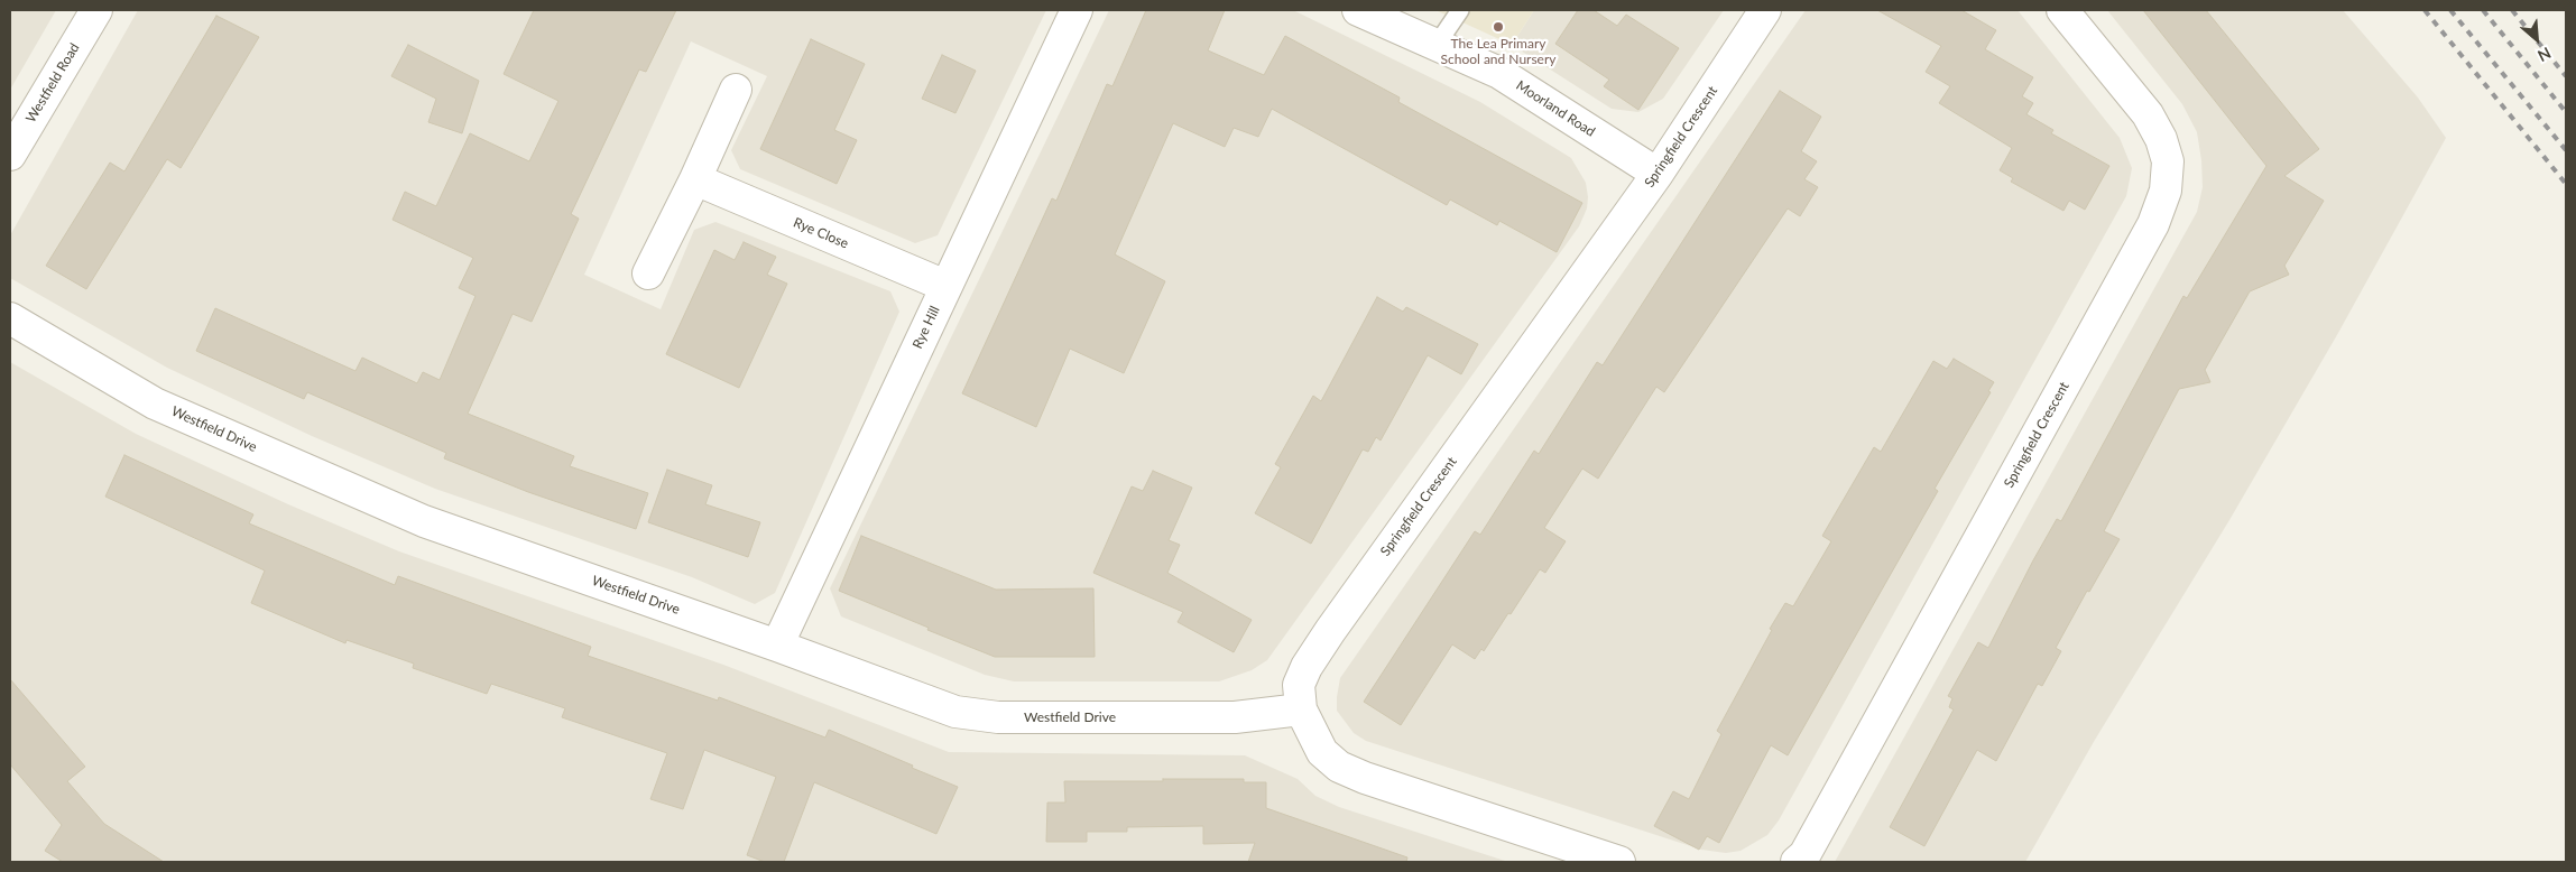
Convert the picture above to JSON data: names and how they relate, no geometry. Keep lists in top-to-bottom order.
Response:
{
  "streets": {
    "street": [
      "Westfield Road",
      "Moorland Road",
      "Springfield Crescent",
      "Rye Close",
      "Rye Hill",
      "Westfield Drive"
    ]
  },
  "crossings": [
    ["Moorland Road", "Springfield Crescent"],
    ["Springfield Crescent", "Westfield Drive"],
    ["Rye Close", "Rye Hill"],
    ["Rye Hill", "Westfield Drive"]
  ],
  "places": ["The Lea Primary School and Nursery"],
  "north": "bottom right"
}
